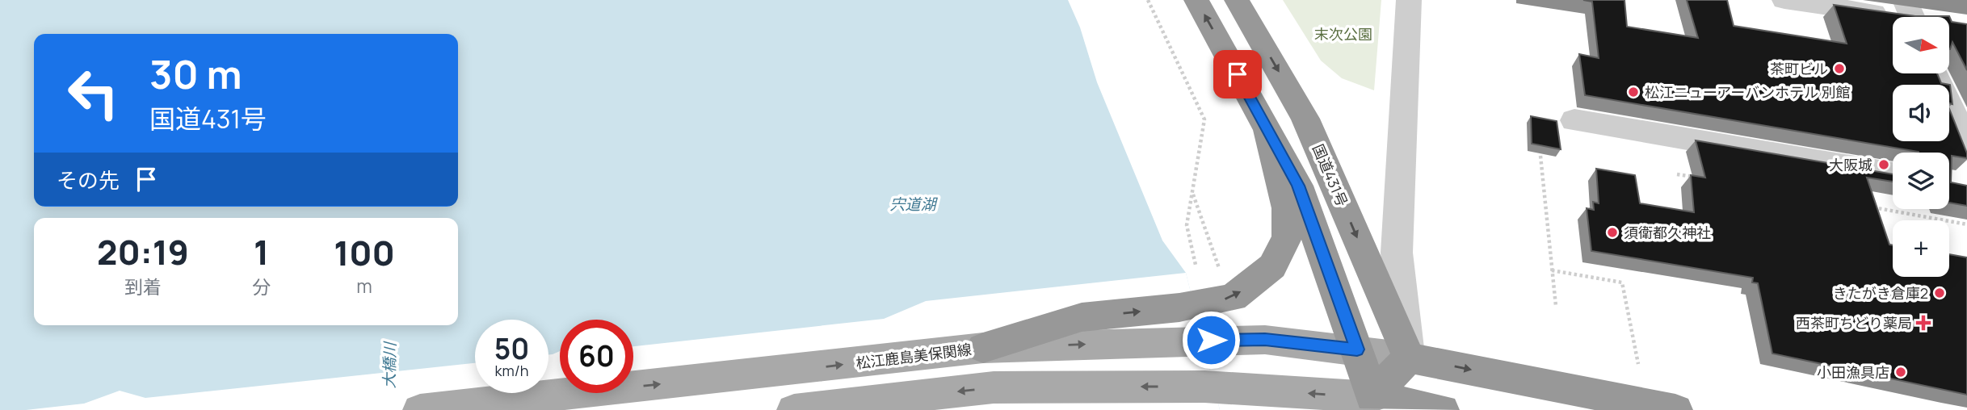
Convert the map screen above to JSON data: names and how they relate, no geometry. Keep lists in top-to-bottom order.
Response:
{
  "streets": {
    "highway": ["国道431号"],
    "main road": ["松江鹿島美保関線"]
  },
  "crossings": [
    ["国道431号", "松江鹿島美保関線"]
  ],
  "water": ["宍道湖", "大橋川"],
  "parks": ["末次公園"],
  "places": {
    "other": [
      "茶町ビル",
      "松江ニューアーバンホテル 別館",
      "大阪城",
      "須衛都久神社",
      "きたがき倉庫2",
      "小田漁具店"
    ],
    "health": ["西茶町ちどり薬局"]
  },
  "north": "right",
  "page": {
    "map_buttons": "+",
    "turn": ["30 m", "国道431号"],
    "then": "その先",
    "eta": [
      "20:19",
      "到着",
      "1",
      "分",
      "100",
      "m"
    ],
    "speed": "50 km/h",
    "limit": "60"
  }
}
